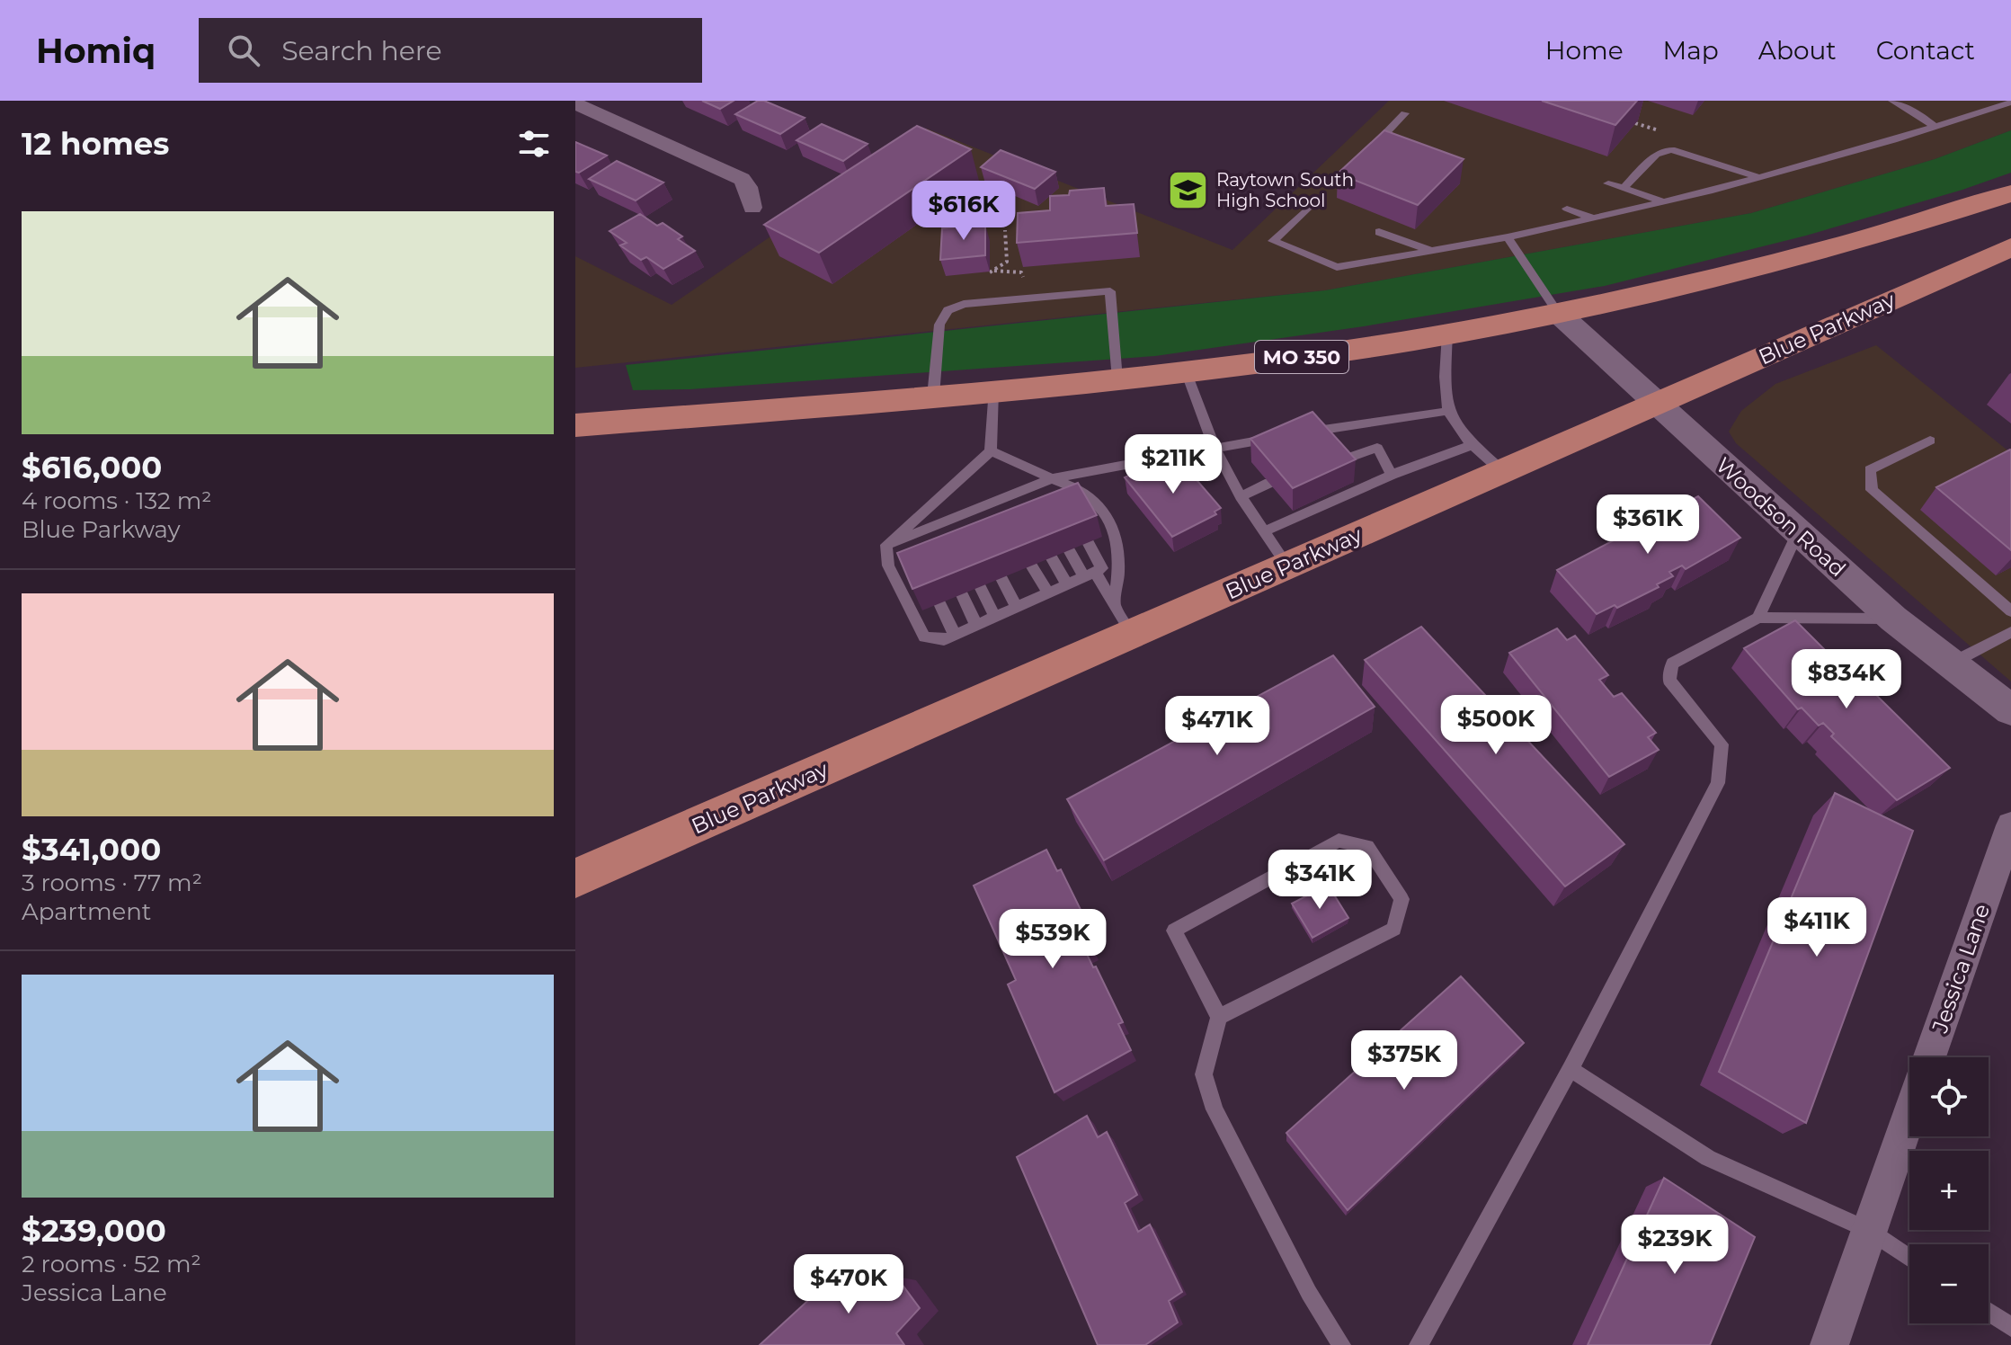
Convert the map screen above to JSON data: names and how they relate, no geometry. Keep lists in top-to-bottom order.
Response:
{
  "streets": {
    "highway": ["Blue Parkway", "MO 350"],
    "street": ["Woodson Road", "Jessica Lane"]
  },
  "crossings": [
    ["Blue Parkway", "Woodson Road"],
    ["MO 350", "Woodson Road"]
  ],
  "places": {
    "school or university": ["Raytown South High School"]
  },
  "page": {
    "header": "Homiq",
    "search": "Search here",
    "nav": [
      "Home",
      "Map",
      "About",
      "Contact"
    ],
    "heading": "12 homes",
    "price": [
      "$616K",
      "$211K",
      "$361K",
      "$834K",
      "$500K",
      "$471K",
      "$341K",
      "$411K",
      "$539K",
      "$375K",
      "$239K",
      "$470K"
    ],
    "list": [
      {
        "name": "$616,000",
        "note": "4 rooms · 132 m² · Blue Parkway"
      },
      {
        "name": "$341,000",
        "note": "3 rooms · 77 m² · Apartment"
      },
      {
        "name": "$239,000",
        "note": "2 rooms · 52 m² · Jessica Lane"
      }
    ],
    "map_buttons": ["+", "−"]
  }
}
